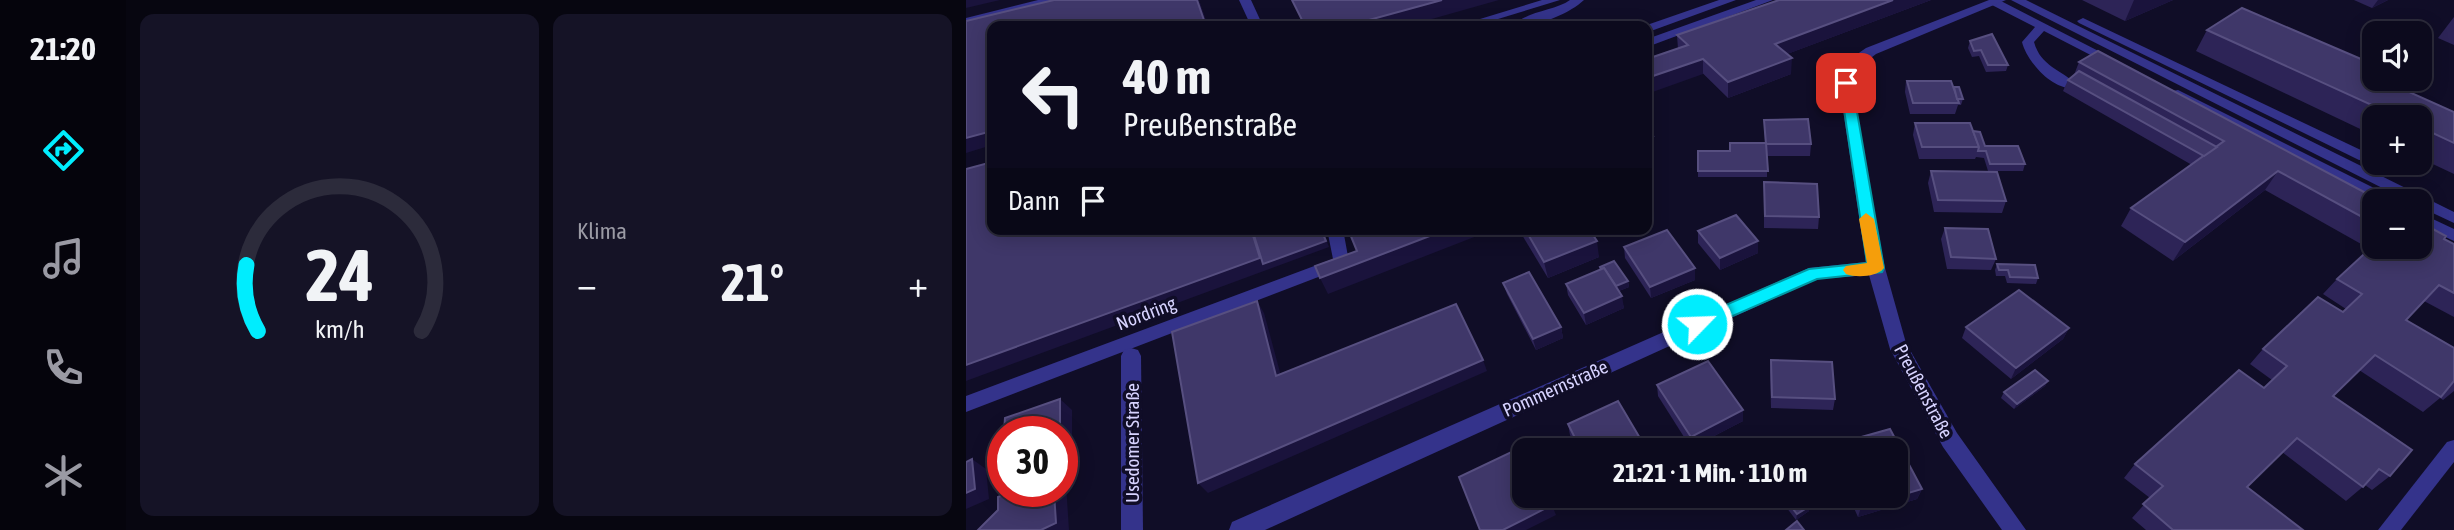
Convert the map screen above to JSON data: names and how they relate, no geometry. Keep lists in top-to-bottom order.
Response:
{
  "streets": {
    "street": ["Pommernstraße", "Preußenstraße", "Usedomer Straße"],
    "lane": ["Nordring"]
  },
  "crossings": [
    ["Pommernstraße", "Preußenstraße"]
  ],
  "page": {
    "tabs": "21:20",
    "tile": "Klima",
    "map_buttons": ["+", "−"],
    "turn": ["40 m", "Preußenstraße"],
    "then": "Dann",
    "heat": ["−", "21°", "+"],
    "limit": "30",
    "trip": "21:21 · 1 Min. · 110 m",
    "gauge": ["24", "km/h"]
  }
}
